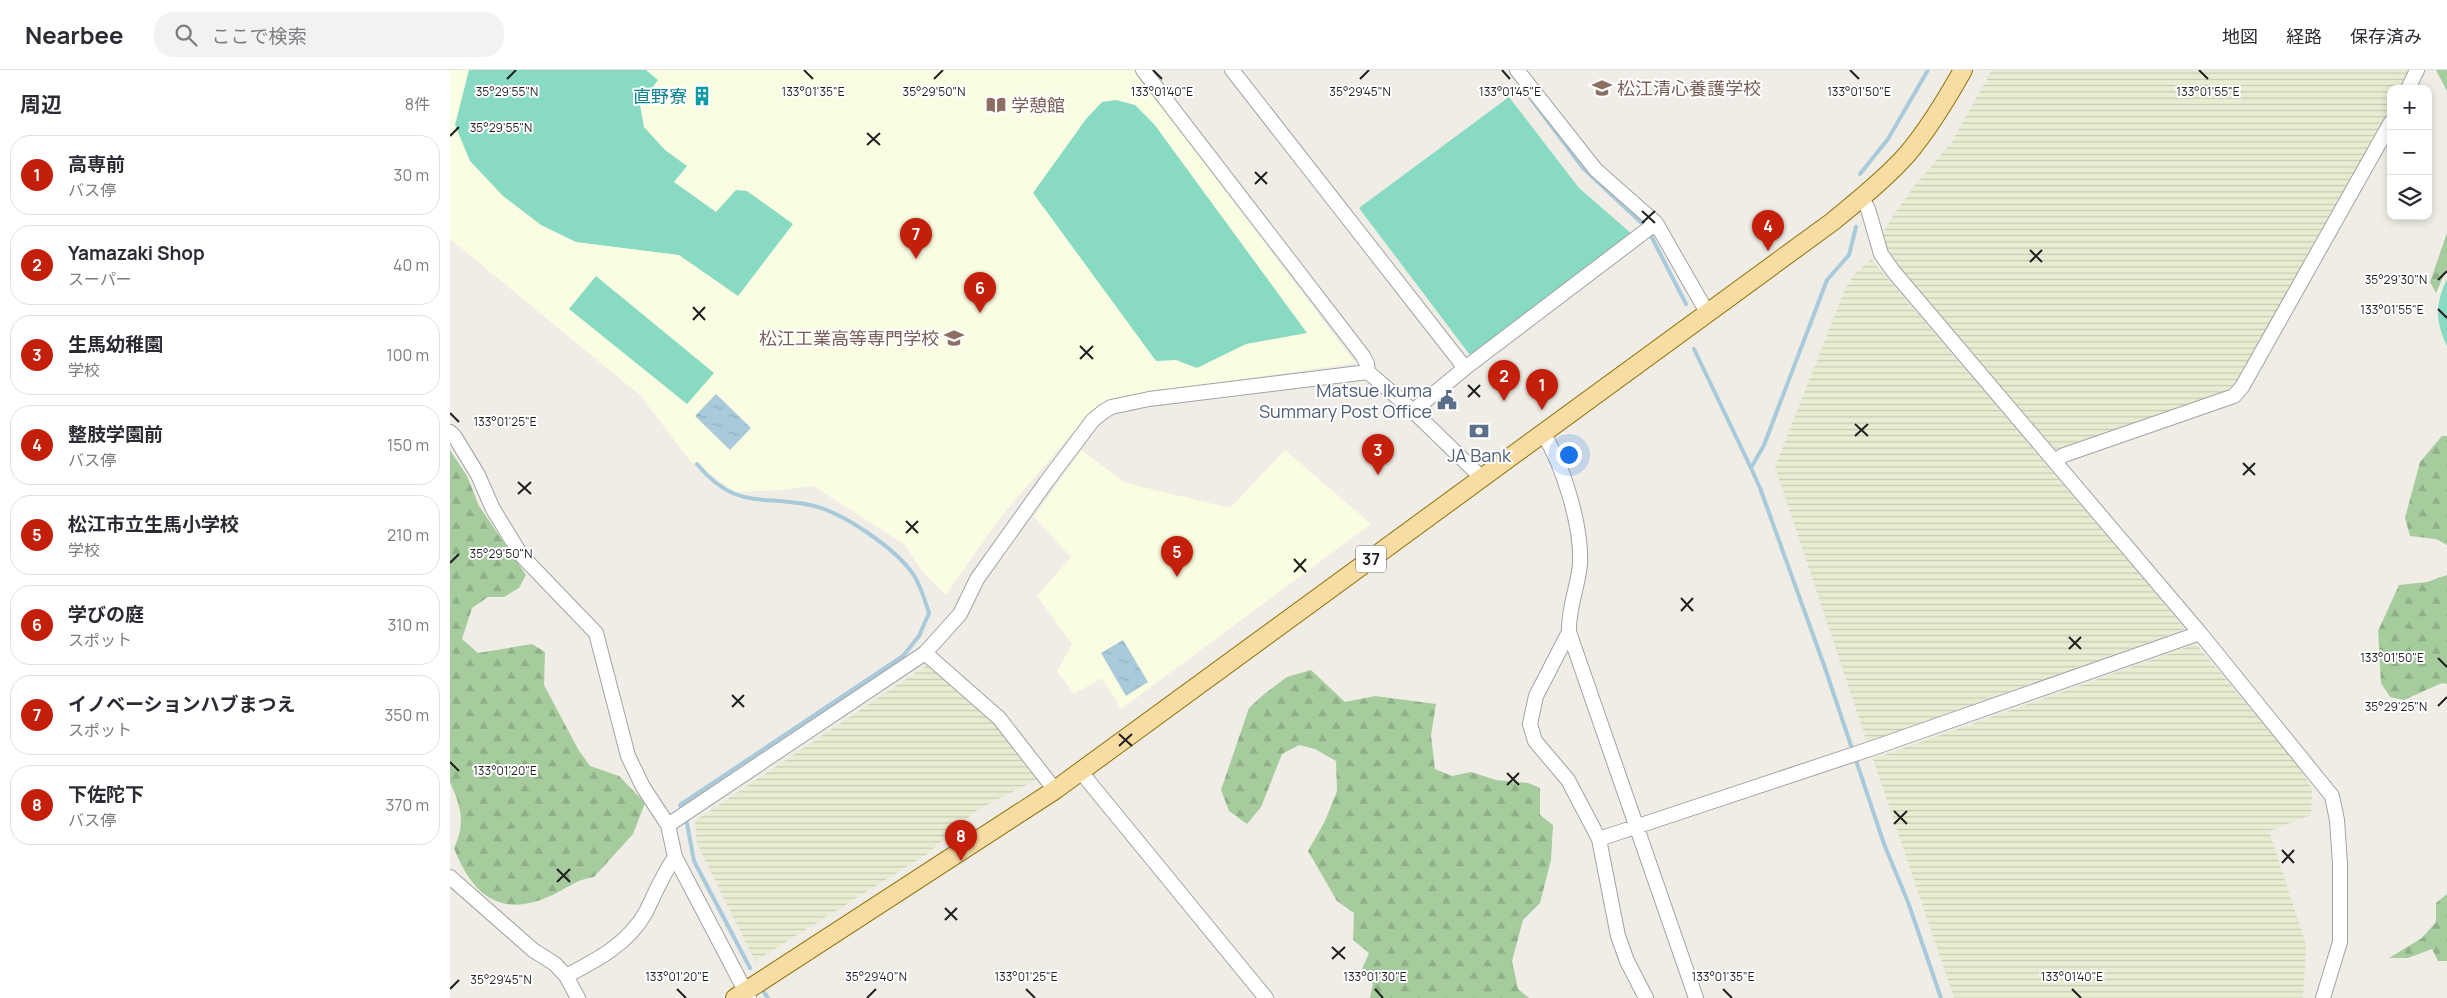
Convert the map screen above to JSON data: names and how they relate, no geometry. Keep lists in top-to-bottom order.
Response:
{
  "streets": {
    "main road": ["37"]
  },
  "places": {
    "school or university": ["松江清心養護学校", "松江工業高等専門学校"],
    "building": ["直野寮"],
    "library": ["学憩館"],
    "public building": ["Matsue Ikuma Summary Post Office"],
    "bank": ["JA Bank"]
  },
  "page": {
    "header": "Nearbee",
    "search": "ここで検索",
    "nav": ["地図", "経路", "保存済み"],
    "heading": ["周辺", "8件"],
    "map_buttons": ["+", "−"],
    "list": [
      {
        "mark": "1",
        "name": "高専前",
        "note": "バス停",
        "value": "30 m"
      },
      {
        "mark": "2",
        "name": "Yamazaki Shop",
        "note": "スーパー",
        "value": "40 m"
      },
      {
        "mark": "3",
        "name": "生馬幼稚園",
        "note": "学校",
        "value": "100 m"
      },
      {
        "mark": "4",
        "name": "整肢学園前",
        "note": "バス停",
        "value": "150 m"
      },
      {
        "mark": "5",
        "name": "松江市立生馬小学校",
        "note": "学校",
        "value": "210 m"
      },
      {
        "mark": "6",
        "name": "学びの庭",
        "note": "スポット",
        "value": "310 m"
      },
      {
        "mark": "7",
        "name": "イノベーションハブまつえ",
        "note": "スポット",
        "value": "350 m"
      },
      {
        "mark": "8",
        "name": "下佐陀下",
        "note": "バス停",
        "value": "370 m"
      }
    ],
    "pins": [
      "4",
      "7",
      "6",
      "2",
      "1",
      "3",
      "5",
      "8"
    ]
  },
  "coordinates": [
    "35°29'55\"N",
    "133°01'35\"E",
    "35°29'50\"N",
    "133°01'40\"E",
    "35°29'45\"N",
    "133°01'45\"E",
    "133°01'50\"E",
    "133°01'55\"E",
    "35°29'30\"N",
    "133°01'25\"E",
    "35°29'25\"N",
    "133°01'20\"E",
    "35°29'40\"N",
    "133°01'30\"E"
  ]
}
